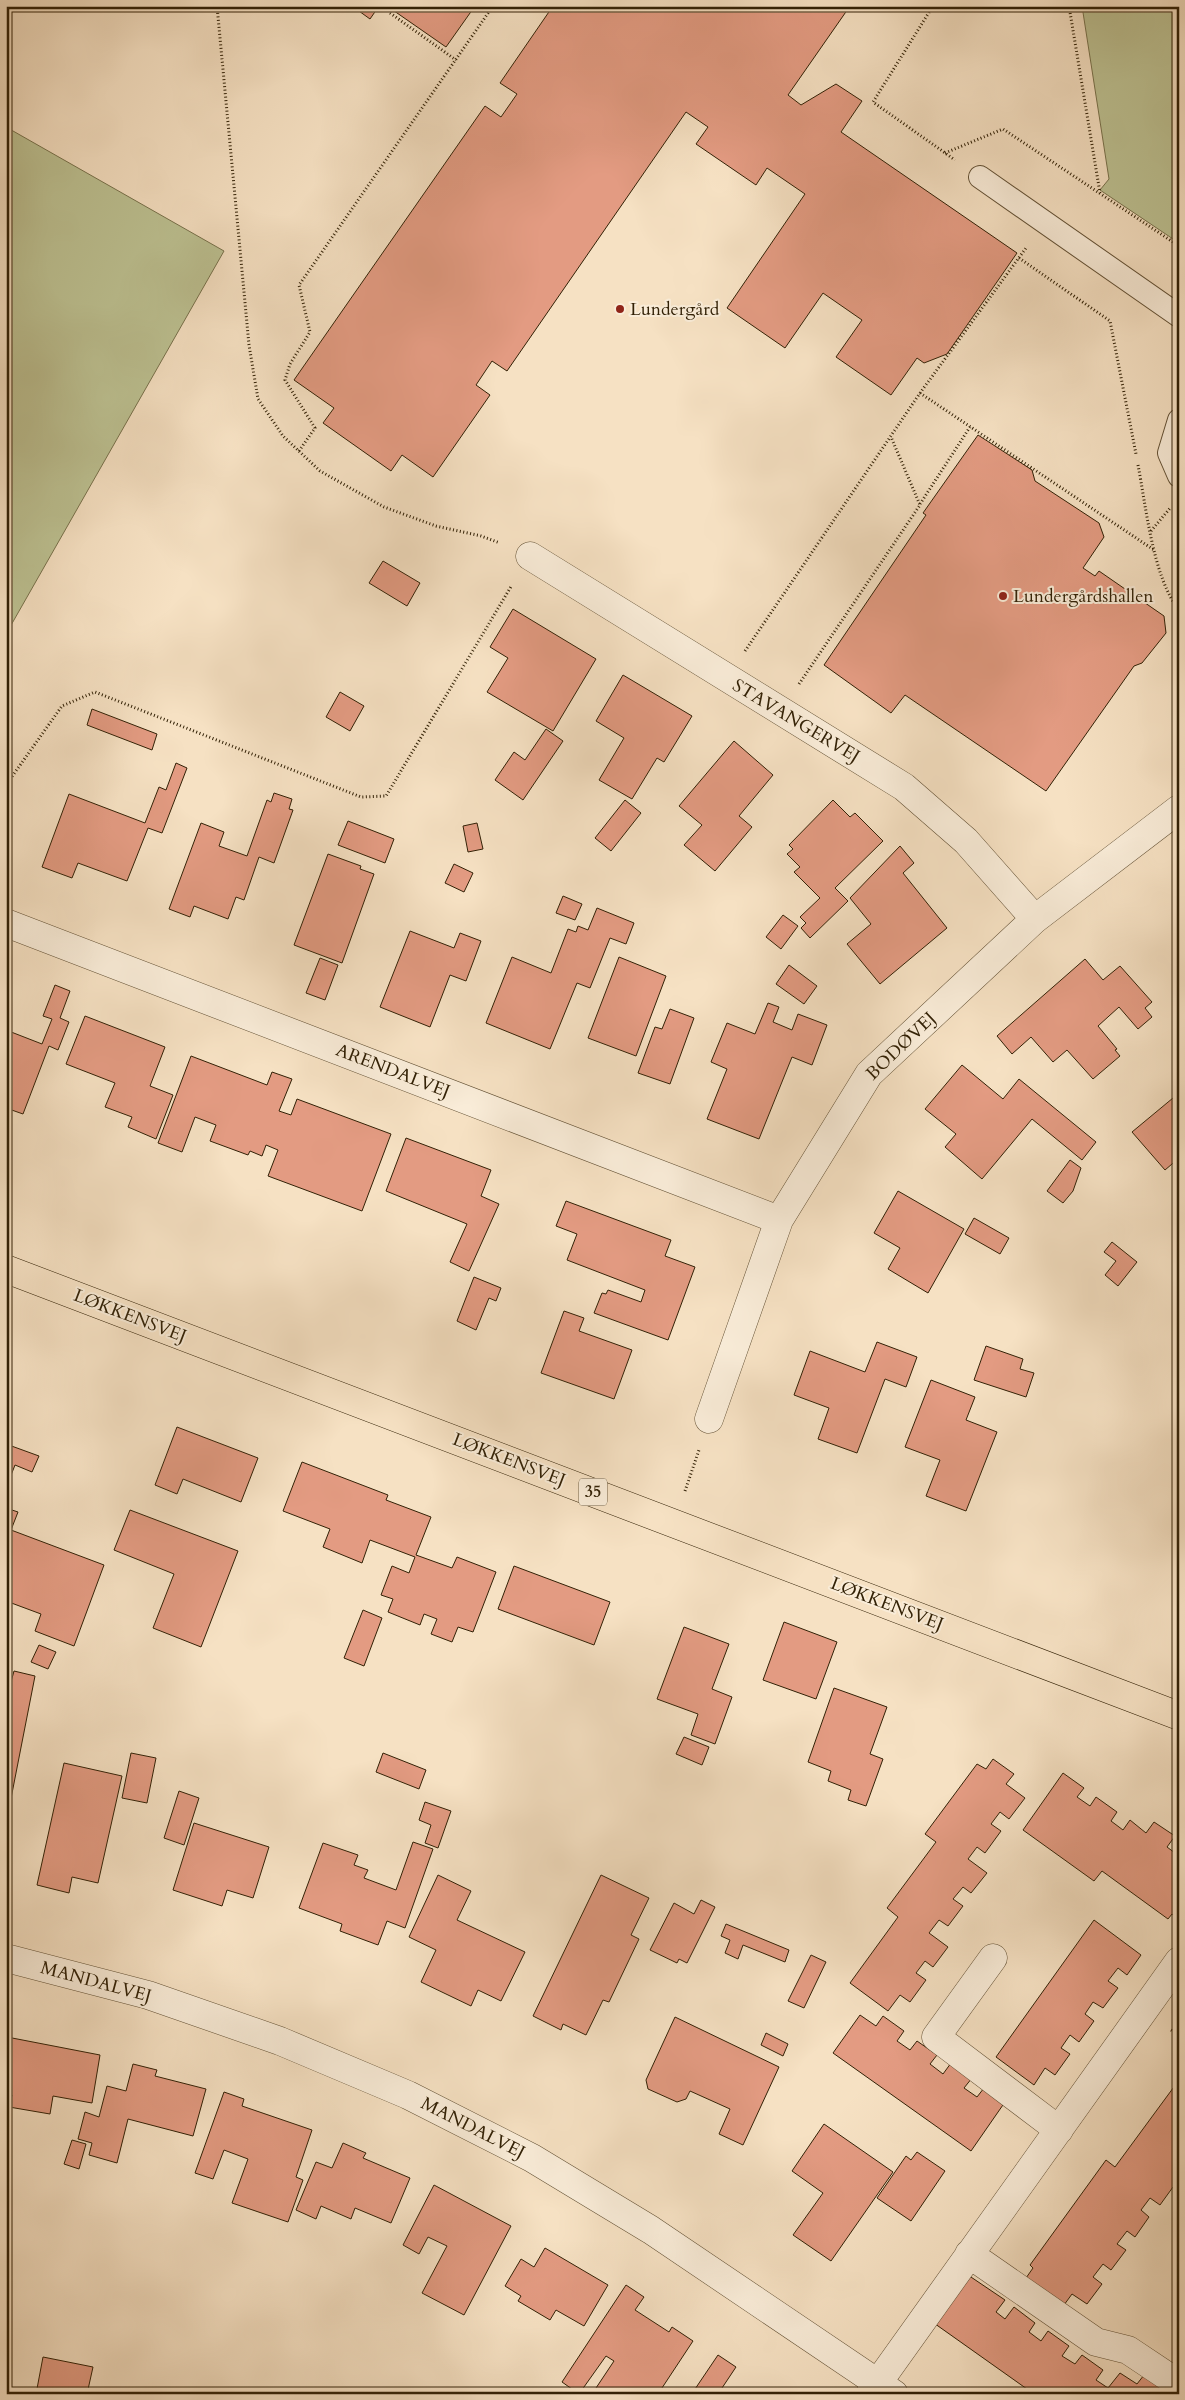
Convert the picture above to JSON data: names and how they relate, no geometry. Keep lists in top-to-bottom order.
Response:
{
  "streets": {
    "main road": ["LØKKENSVEJ", "35"],
    "street": [
      "STAVANGERVEJ",
      "BODØVEJ",
      "ARENDALVEJ",
      "MANDALVEJ"
    ]
  },
  "crossings": [
    ["STAVANGERVEJ", "BODØVEJ"],
    ["BODØVEJ", "ARENDALVEJ"]
  ],
  "places": ["Lundergård", "Lundergårdshallen"]
}
